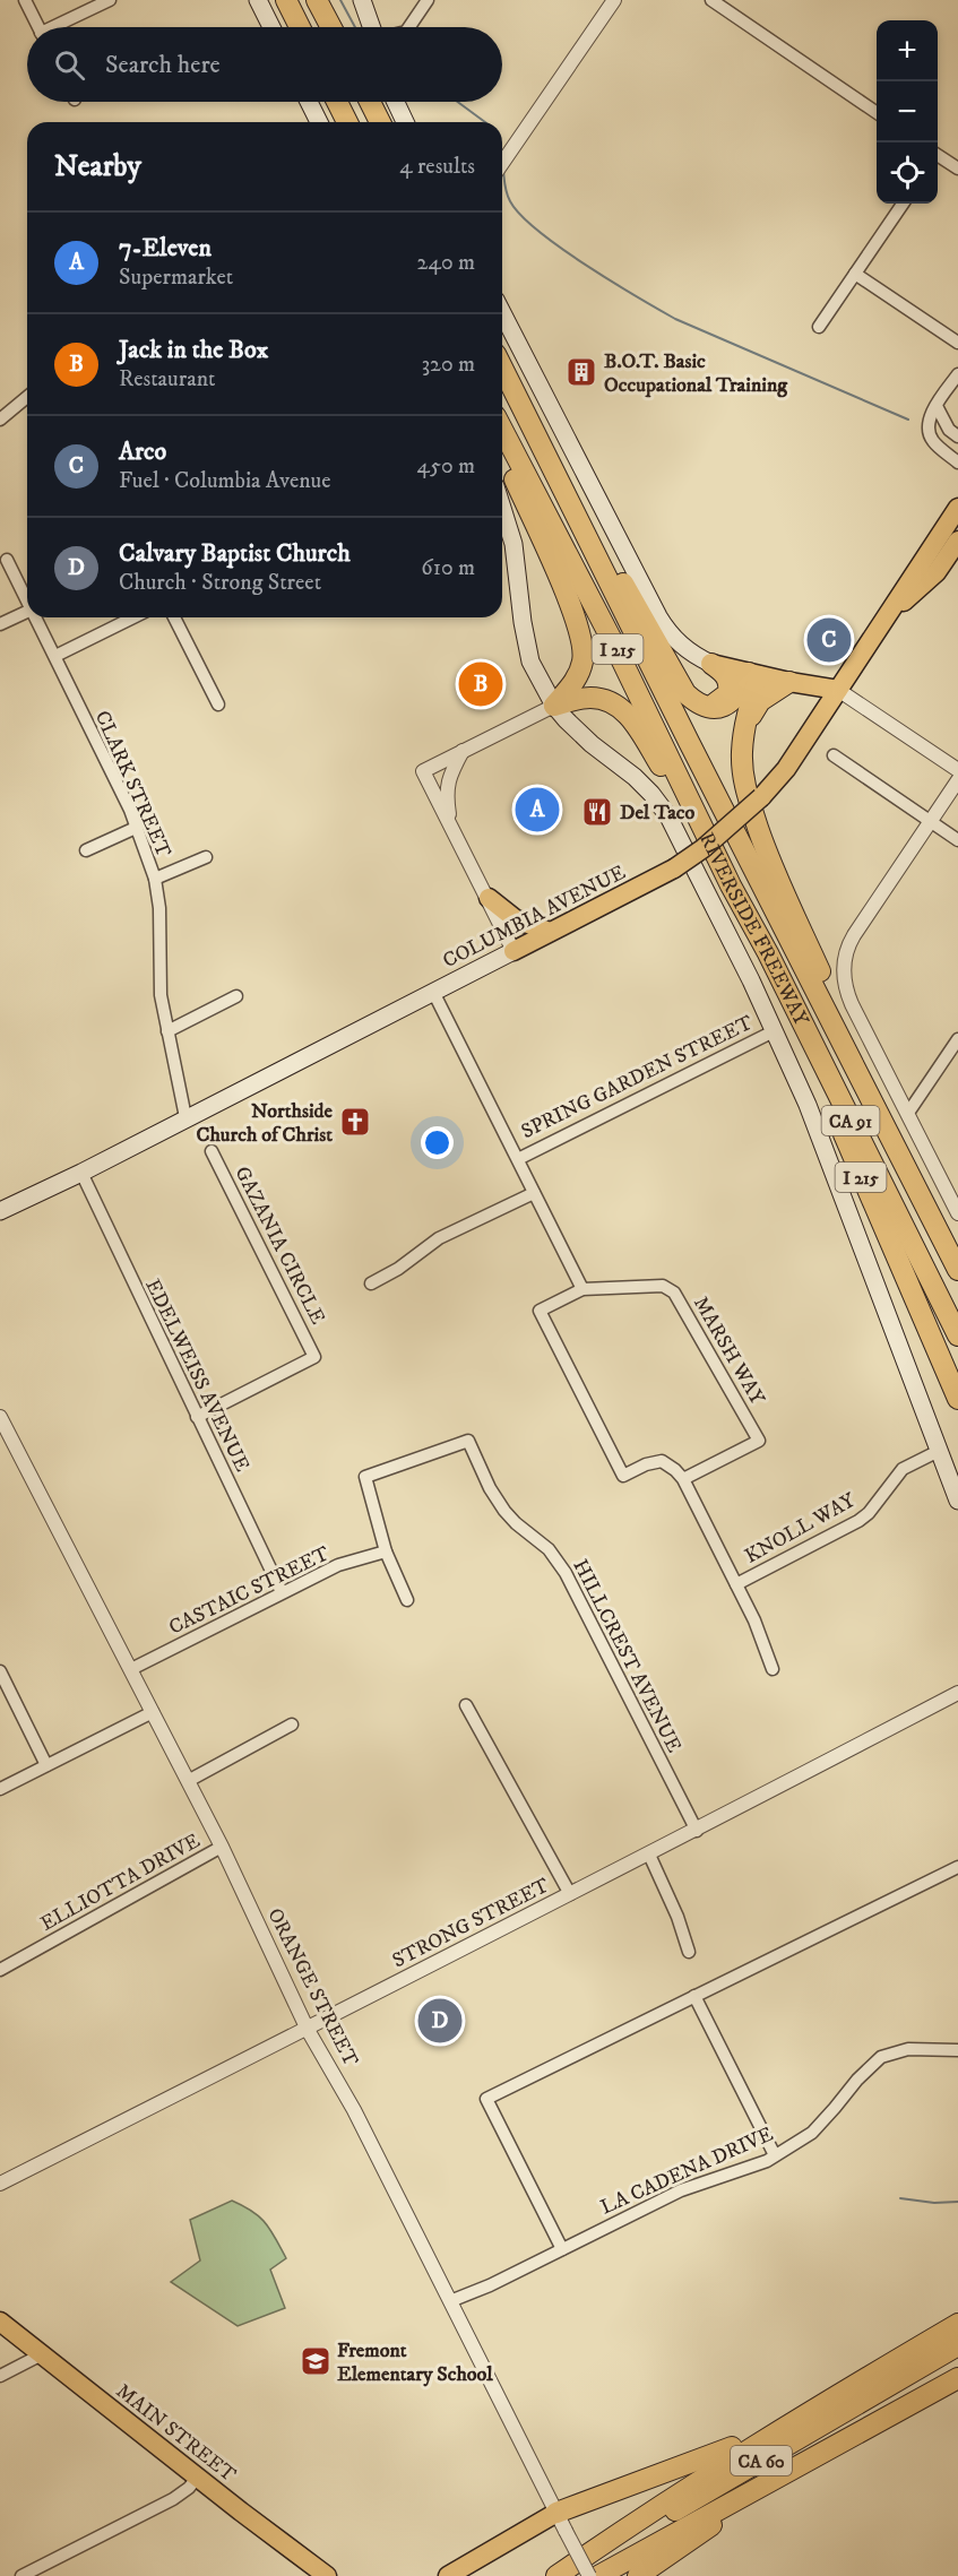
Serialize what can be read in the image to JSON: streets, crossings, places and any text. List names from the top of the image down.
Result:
{
  "streets": {
    "highway": [
      "I 215",
      "RIVERSIDE FREEWAY",
      "CA 91",
      "CA 60"
    ],
    "main road": ["COLUMBIA AVENUE", "MAIN STREET"],
    "street": [
      "CLARK STREET",
      "SPRING GARDEN STREET",
      "GAZANIA CIRCLE",
      "MARSH WAY",
      "EDELWEISS AVENUE",
      "KNOLL WAY",
      "CASTAIC STREET",
      "HILLCREST AVENUE",
      "ELLIOTTA DRIVE",
      "STRONG STREET",
      "ORANGE STREET",
      "LA CADENA DRIVE"
    ]
  },
  "crossings": [
    ["I 215", "RIVERSIDE FREEWAY"],
    ["CLARK STREET", "COLUMBIA AVENUE"],
    ["COLUMBIA AVENUE", "EDELWEISS AVENUE"],
    ["GAZANIA CIRCLE", "EDELWEISS AVENUE"],
    ["EDELWEISS AVENUE", "CASTAIC STREET"],
    ["CASTAIC STREET", "HILLCREST AVENUE"],
    ["CASTAIC STREET", "ORANGE STREET"],
    ["HILLCREST AVENUE", "STRONG STREET"],
    ["ELLIOTTA DRIVE", "ORANGE STREET"],
    ["STRONG STREET", "ORANGE STREET"],
    ["ORANGE STREET", "LA CADENA DRIVE"]
  ],
  "places": {
    "building": ["B.O.T. Basic Occupational Training"],
    "restaurant": ["Del Taco"],
    "church": ["Northside Church of Christ"],
    "school or university": ["Fremont Elementary School"]
  },
  "page": {
    "map_buttons": ["+", "−"],
    "search": "Search here",
    "heading": ["Nearby", "4 results"],
    "list": [
      {
        "mark": "A",
        "name": "7-Eleven",
        "note": "Supermarket",
        "value": "240 m"
      },
      {
        "mark": "B",
        "name": "Jack in the Box",
        "note": "Restaurant",
        "value": "320 m"
      },
      {
        "mark": "C",
        "name": "Arco",
        "note": "Fuel · Columbia Avenue",
        "value": "450 m"
      },
      {
        "mark": "D",
        "name": "Calvary Baptist Church",
        "note": "Church · Strong Street",
        "value": "610 m"
      }
    ],
    "pins": [
      "C",
      "B",
      "A",
      "D"
    ]
  }
}
